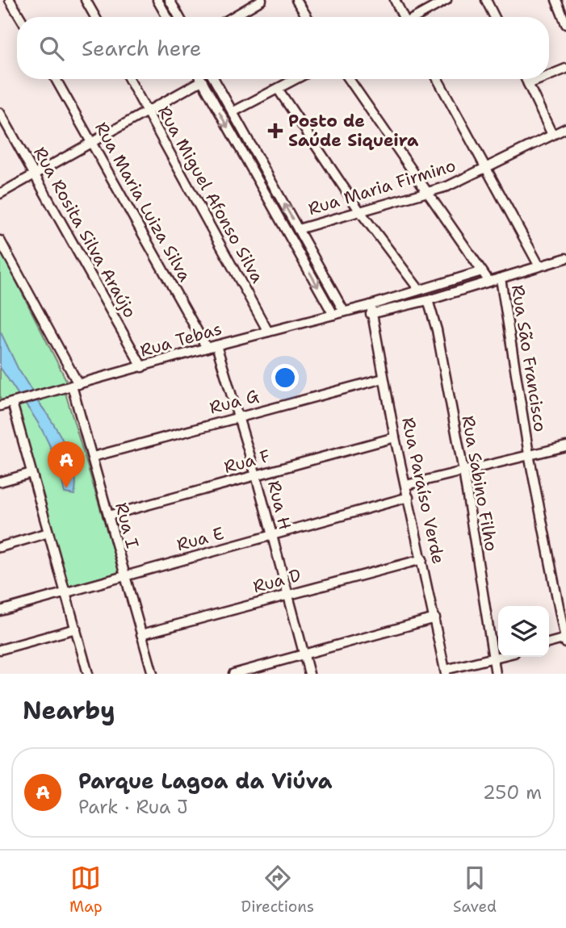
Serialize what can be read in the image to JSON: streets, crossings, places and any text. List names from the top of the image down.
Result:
{
  "streets": {
    "street": [
      "Rua Maria Firmino",
      "Rua Miguel Afonso Silva",
      "Rua Maria Luiza Silva",
      "Rua Rosita Silva Araújo",
      "Rua Tebas",
      "Rua São Francisco",
      "Rua G",
      "Rua F",
      "Rua Sabino Filho",
      "Rua Paraíso Verde",
      "Rua H",
      "Rua I",
      "Rua E",
      "Rua D"
    ]
  },
  "crossings": [
    ["Rua Miguel Afonso Silva", "Rua Tebas"],
    ["Rua Maria Luiza Silva", "Rua Tebas"],
    ["Rua Rosita Silva Araújo", "Rua Tebas"],
    ["Rua Tebas", "Rua São Francisco"],
    ["Rua Tebas", "Rua Sabino Filho"],
    ["Rua Tebas", "Rua Paraíso Verde"],
    ["Rua Tebas", "Rua H"],
    ["Rua Tebas", "Rua I"],
    ["Rua G", "Rua Paraíso Verde"],
    ["Rua G", "Rua H"],
    ["Rua G", "Rua I"],
    ["Rua F", "Rua Paraíso Verde"],
    ["Rua F", "Rua H"],
    ["Rua F", "Rua I"],
    ["Rua Paraíso Verde", "Rua E"],
    ["Rua Paraíso Verde", "Rua D"],
    ["Rua H", "Rua E"],
    ["Rua H", "Rua D"],
    ["Rua I", "Rua E"],
    ["Rua I", "Rua D"]
  ],
  "places": {
    "health": ["Posto de Saúde Siqueira"]
  },
  "page": {
    "search": "Search here",
    "pins": "A",
    "heading": "Nearby",
    "list": [
      {
        "mark": "A",
        "name": "Parque Lagoa da Viúva",
        "note": "Park · Rua J",
        "value": "250 m"
      }
    ],
    "nav": ["Map", "Directions", "Saved"]
  }
}
